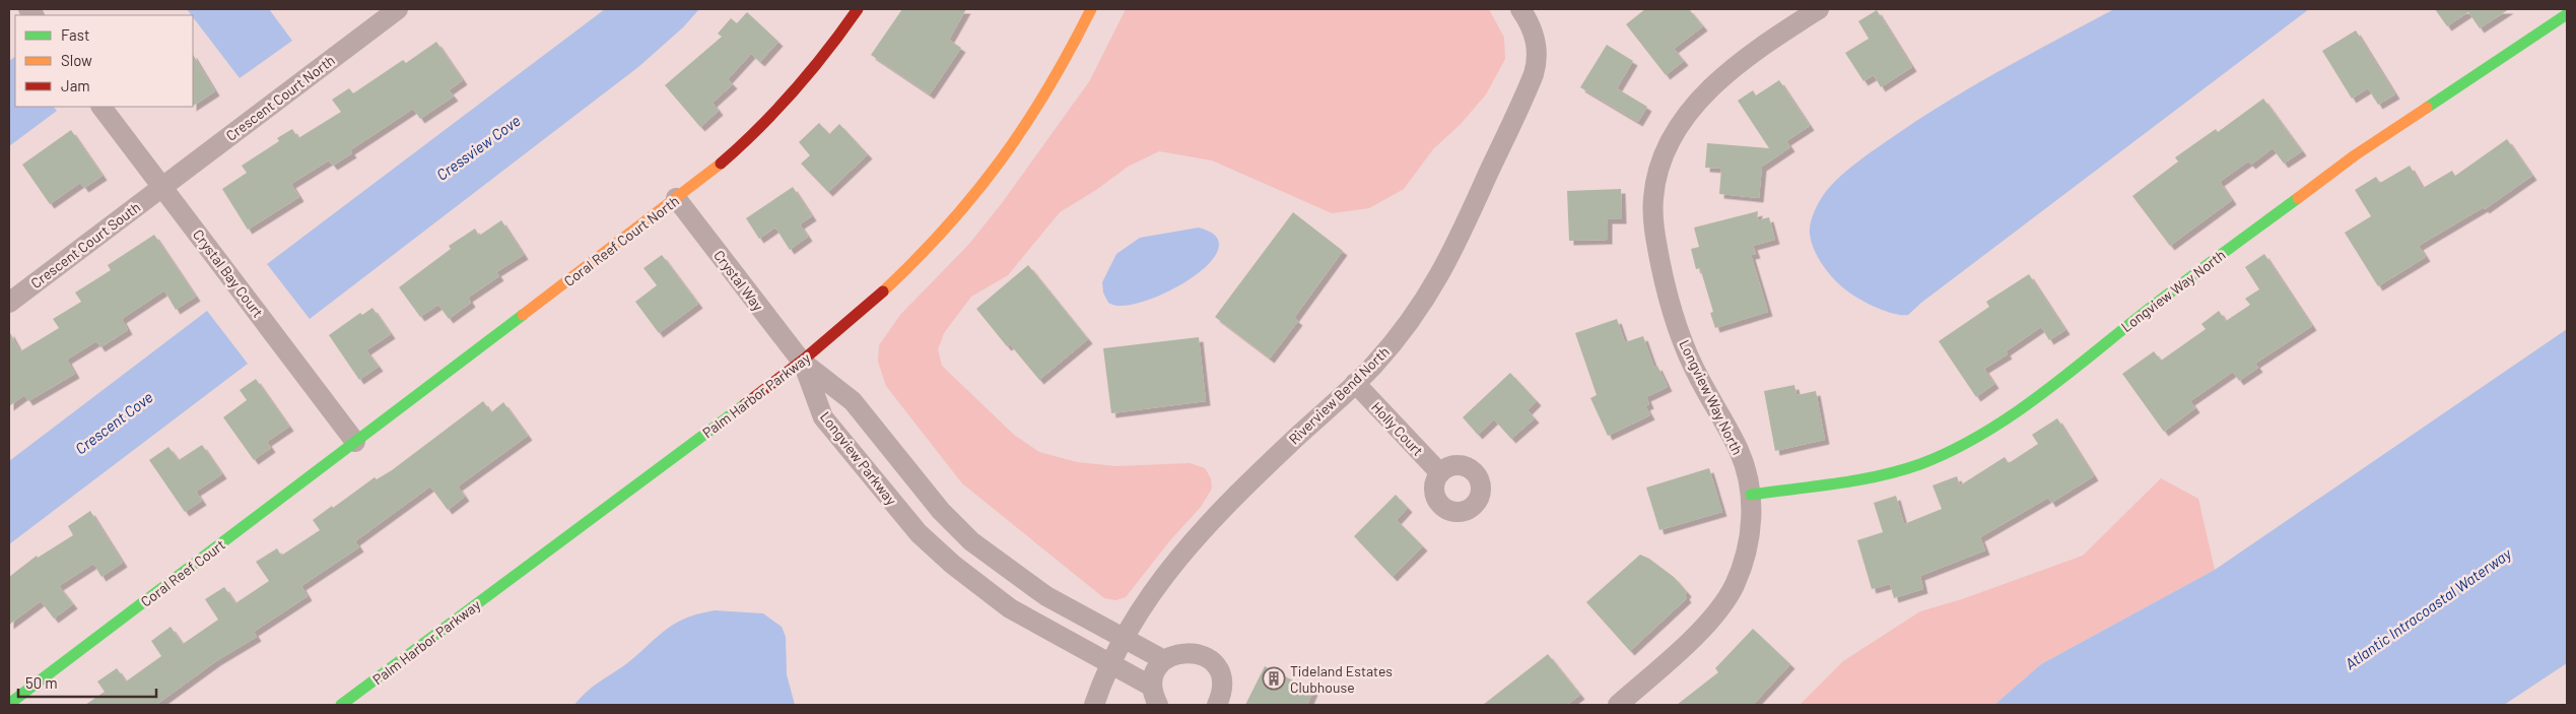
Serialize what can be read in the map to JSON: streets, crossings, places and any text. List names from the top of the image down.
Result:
{
  "streets": {
    "street": [
      "Crescent Court North",
      "Coral Reef Court North",
      "Crescent Court South",
      "Crystal Bay Court",
      "Crystal Way",
      "Longview Way North",
      "Palm Harbor Parkway",
      "Riverview Bend North",
      "Holly Court",
      "Longview Parkway",
      "Coral Reef Court"
    ]
  },
  "crossings": [
    ["Crescent Court North", "Crescent Court South"],
    ["Crescent Court North", "Crystal Bay Court"],
    ["Coral Reef Court North", "Crystal Bay Court"],
    ["Coral Reef Court North", "Crystal Way"],
    ["Coral Reef Court North", "Coral Reef Court"],
    ["Crescent Court South", "Crystal Bay Court"],
    ["Crystal Bay Court", "Coral Reef Court"],
    ["Crystal Way", "Palm Harbor Parkway"],
    ["Crystal Way", "Longview Parkway"],
    ["Palm Harbor Parkway", "Longview Parkway"],
    ["Riverview Bend North", "Holly Court"],
    ["Riverview Bend North", "Longview Parkway"]
  ],
  "water": ["Cressview Cove", "Crescent Cove", "Atlantic Intracoastal Waterway"],
  "places": {
    "building": ["Tideland Estates Clubhouse"]
  },
  "legend": ["Fast", "Slow", "Jam"],
  "scale_bar": "50 m"
}
